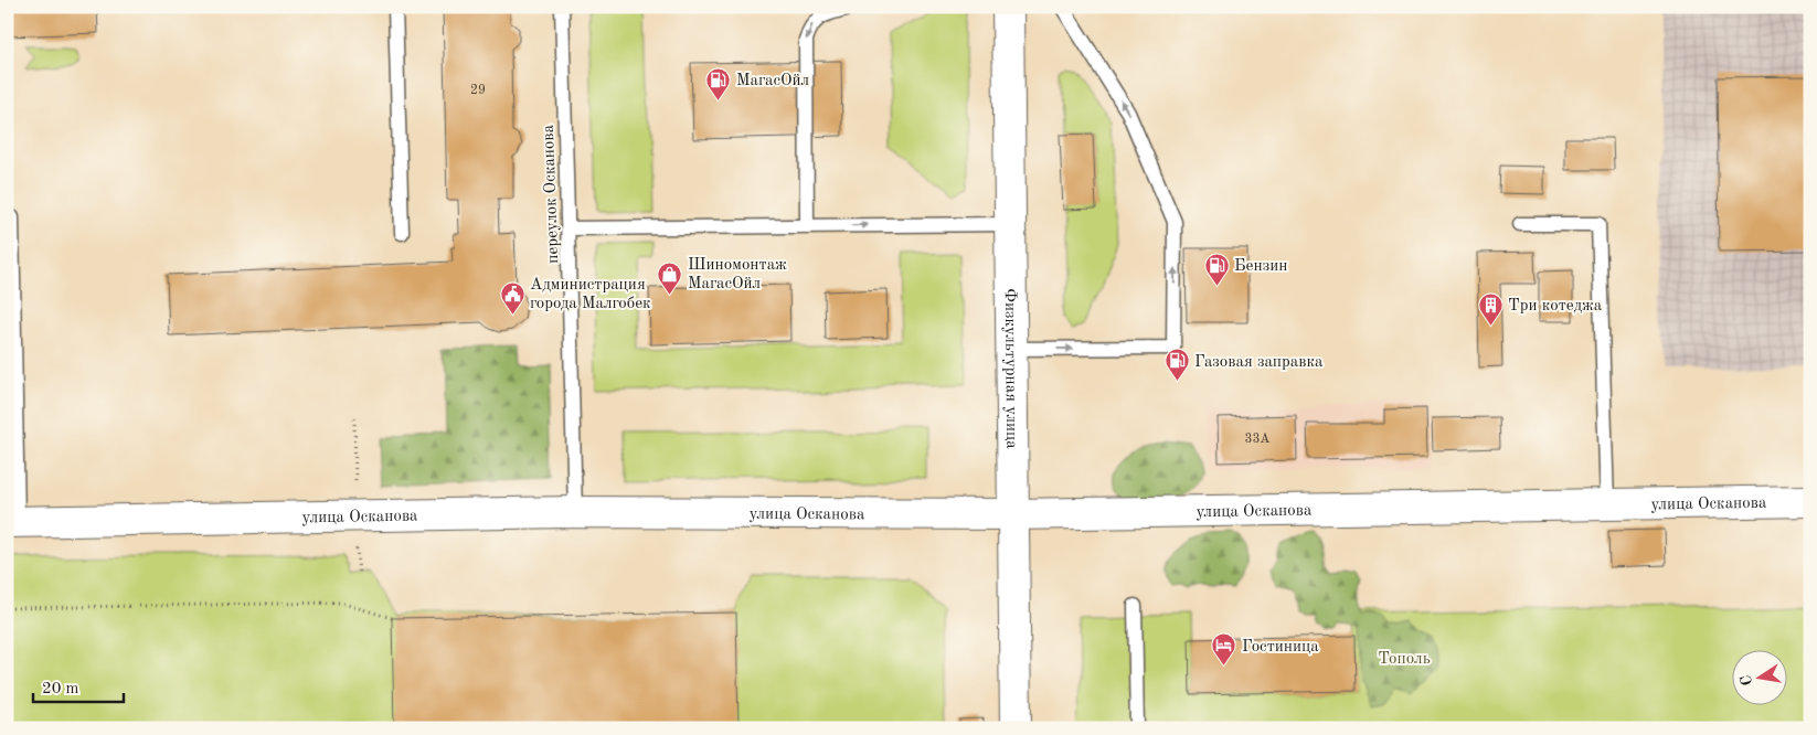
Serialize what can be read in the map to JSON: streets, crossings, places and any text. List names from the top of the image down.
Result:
{
  "streets": {
    "street": ["Физкультурная улица", "улица Осканова"],
    "lane": ["переулок Осканова"]
  },
  "crossings": [
    ["переулок Осканова", "улица Осканова"],
    ["Физкультурная улица", "улица Осканова"]
  ],
  "parks": ["Тополь"],
  "places": {
    "fuel station": ["МагасОйл", "Бензин", "Газовая заправка"],
    "shop": ["Шиномонтаж МагасОйл"],
    "public building": ["Администрация города Малгобек"],
    "building": ["Три котеджа"],
    "hotel": ["Гостиница"]
  },
  "house_numbers": ["29", "33А"],
  "scale_bar": "20 m",
  "north": "left"
}
